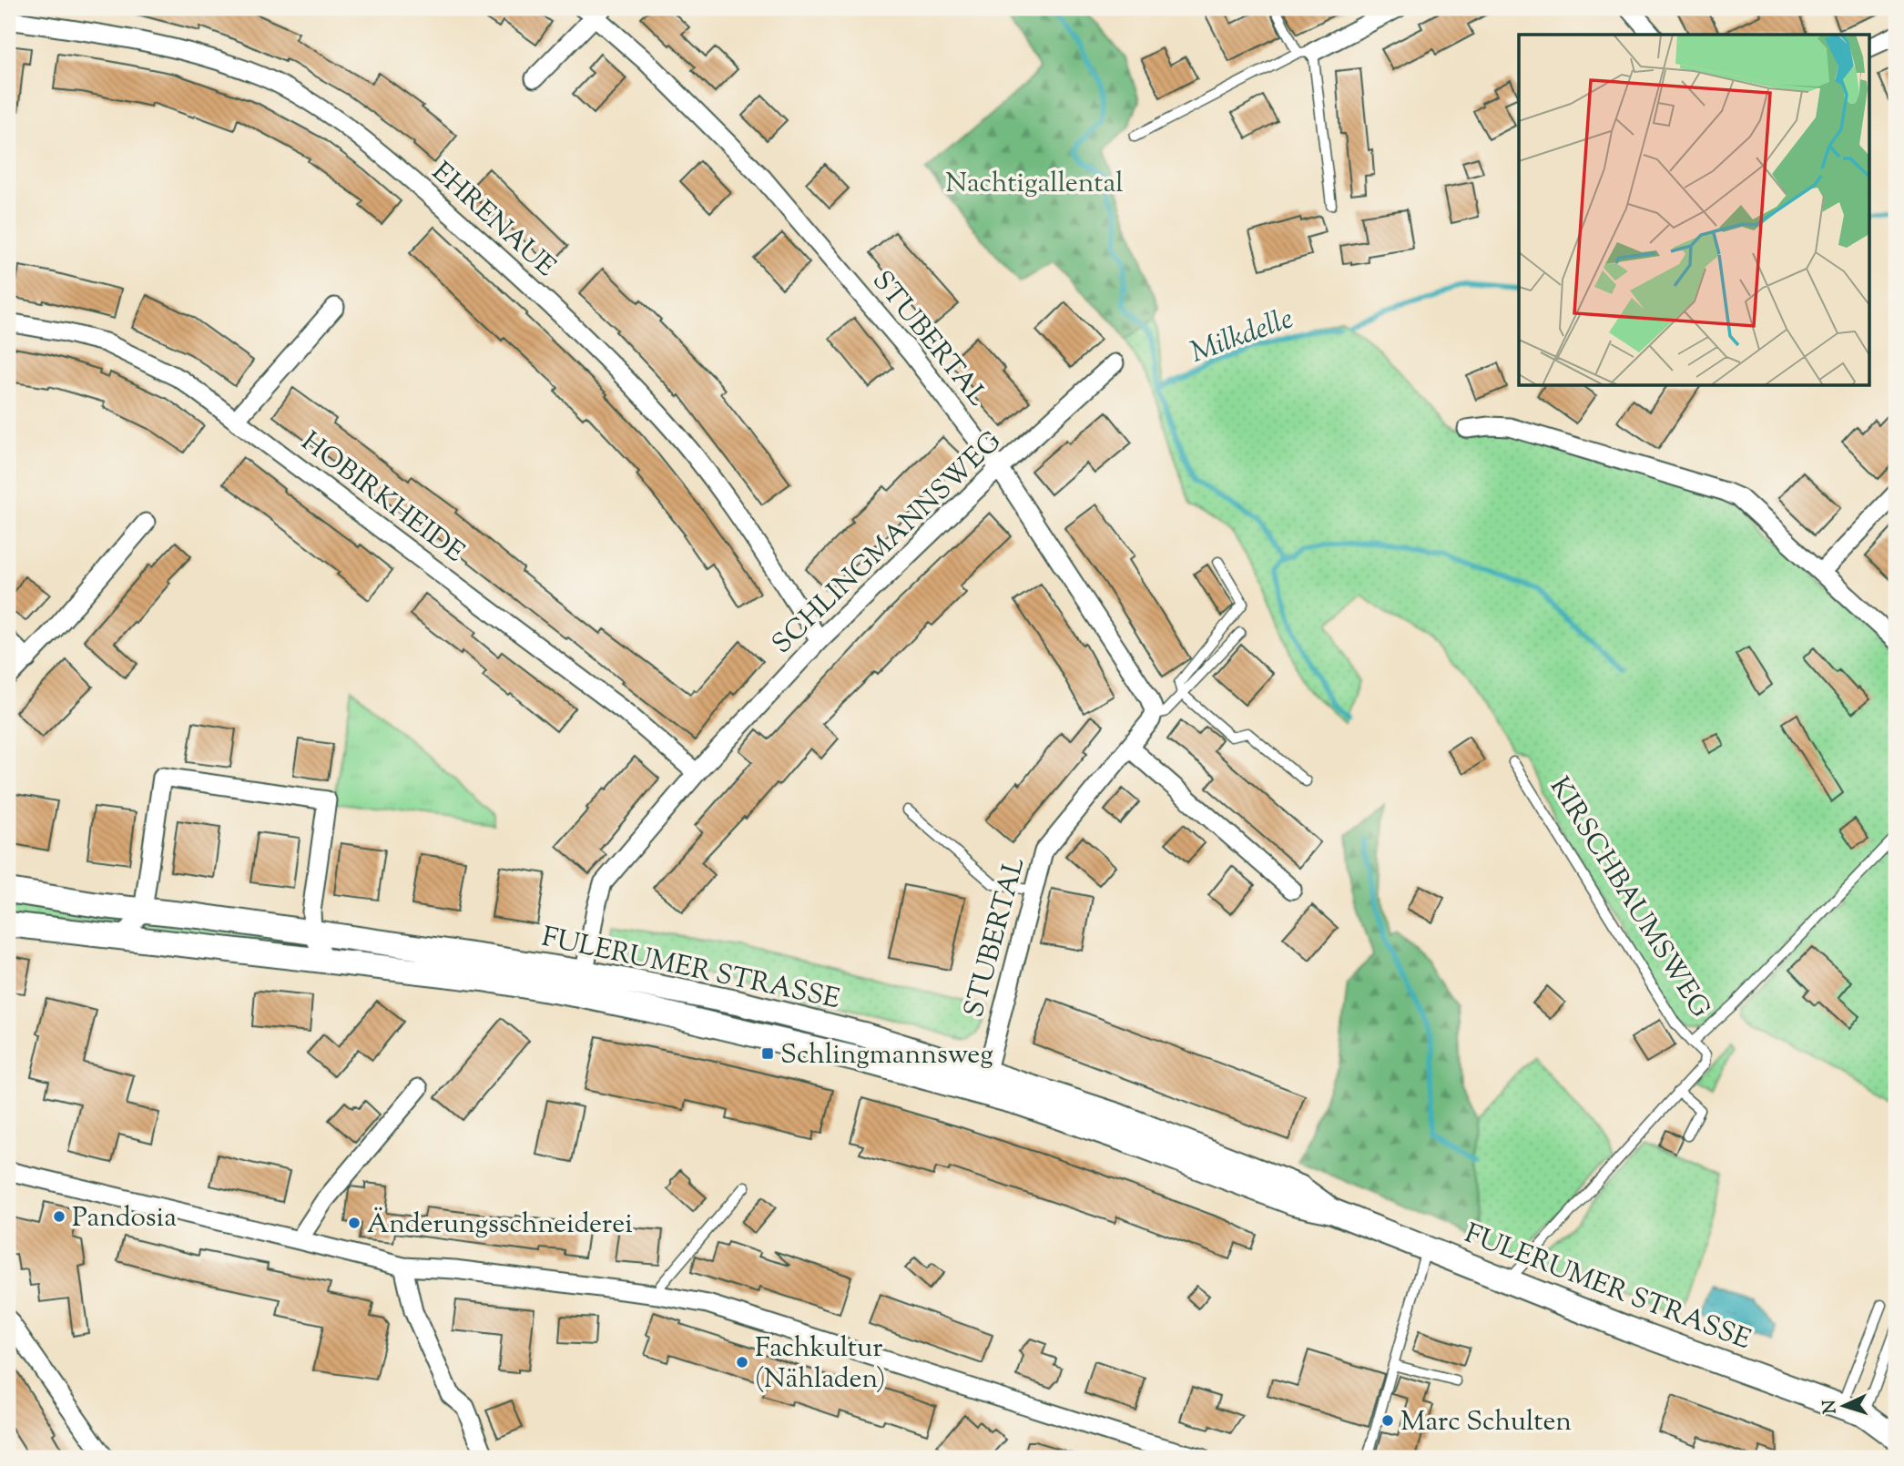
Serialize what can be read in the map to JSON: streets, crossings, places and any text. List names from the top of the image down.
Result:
{
  "streets": {
    "main road": ["FULERUMER STRASSE"],
    "street": [
      "EHRENAUE",
      "STUBERTAL",
      "HOBIRKHEIDE",
      "SCHLINGMANNSWEG"
    ],
    "lane": ["KIRSCHBAUMSWEG"]
  },
  "crossings": [
    ["EHRENAUE", "SCHLINGMANNSWEG"],
    ["STUBERTAL", "SCHLINGMANNSWEG"],
    ["STUBERTAL", "FULERUMER STRASSE"],
    ["HOBIRKHEIDE", "SCHLINGMANNSWEG"],
    ["SCHLINGMANNSWEG", "FULERUMER STRASSE"]
  ],
  "water": ["Milkdelle"],
  "parks": ["Nachtigallental"],
  "places": {
    "transit": ["Schlingmannsweg"],
    "other": [
      "Pandosia",
      "Änderungsschneiderei",
      "Fachkultur (Nähladen)",
      "Marc Schulten"
    ]
  },
  "north": "left"
}
